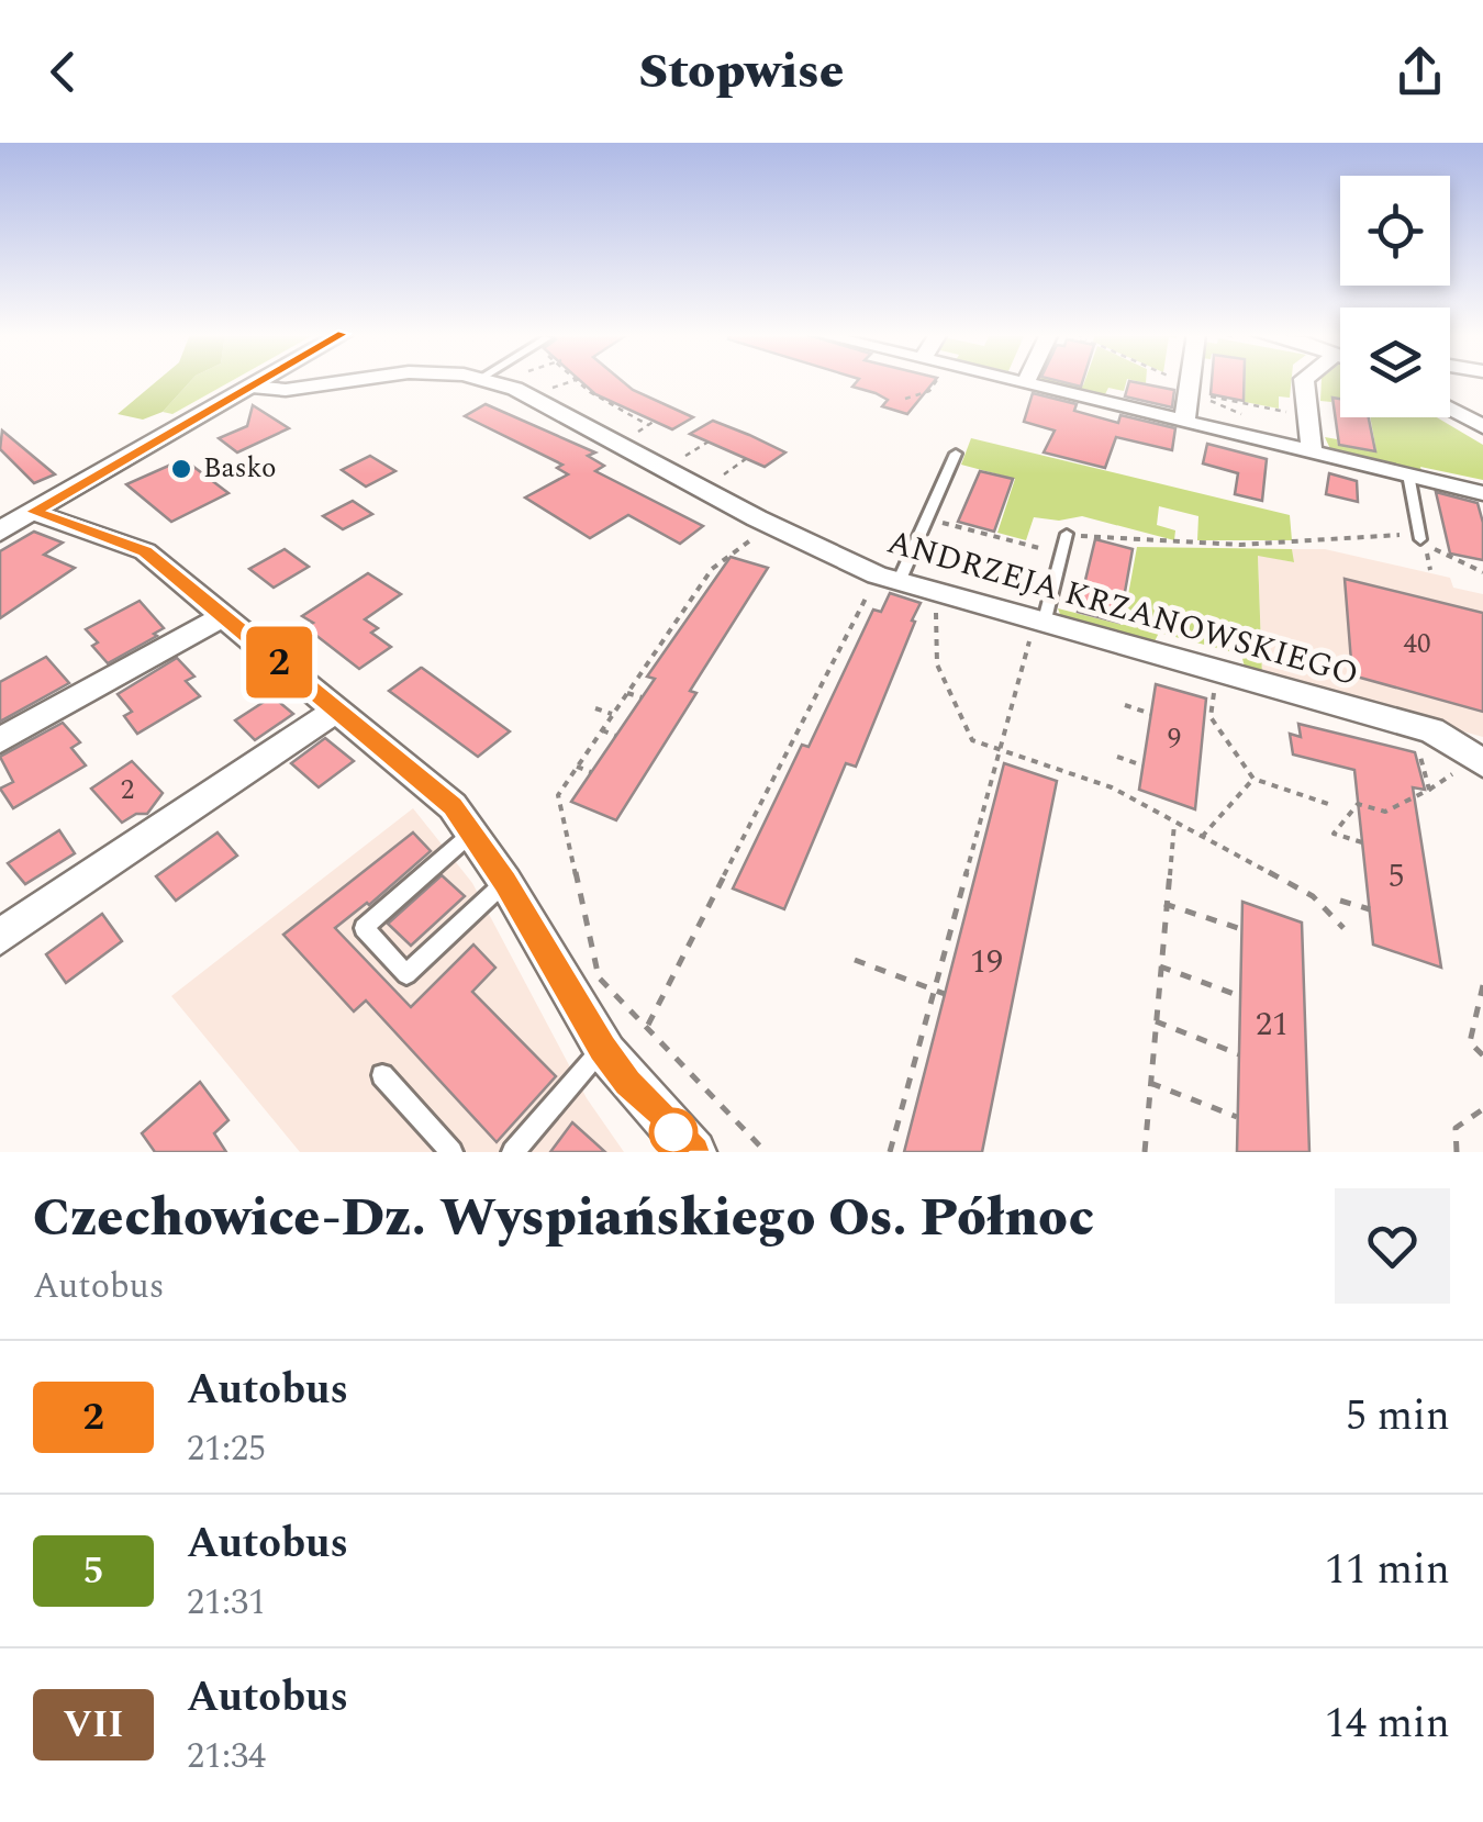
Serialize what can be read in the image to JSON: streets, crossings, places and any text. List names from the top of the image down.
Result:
{
  "streets": {
    "street": ["ANDRZEJA KRZANOWSKIEGO"]
  },
  "places": ["Basko"],
  "lines": ["bus line 2"],
  "house_numbers": [
    "40",
    "9",
    "2",
    "5",
    "19",
    "21"
  ],
  "page": {
    "header": "Stopwise",
    "on_map": "2",
    "heading": ["Czechowice-Dz. Wyspiańskiego Os. Północ", "Autobus"],
    "list": [
      {
        "mark": "2",
        "name": "Autobus",
        "note": "21:25",
        "value": "5 min"
      },
      {
        "mark": "5",
        "name": "Autobus",
        "note": "21:31",
        "value": "11 min"
      },
      {
        "mark": "VII",
        "name": "Autobus",
        "note": "21:34",
        "value": "14 min"
      }
    ]
  }
}
